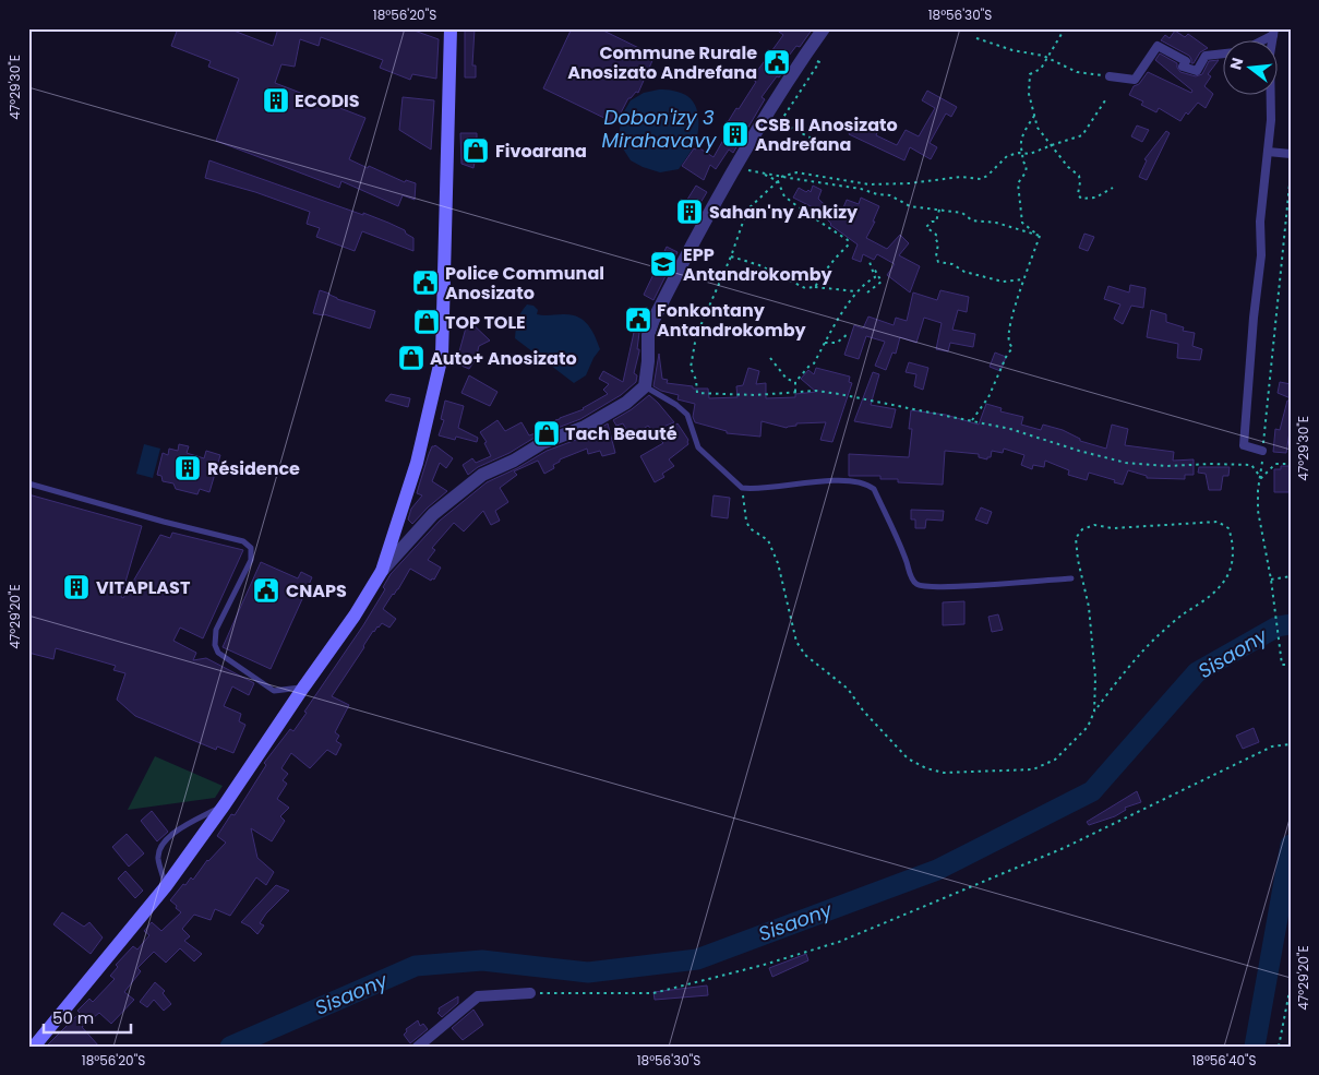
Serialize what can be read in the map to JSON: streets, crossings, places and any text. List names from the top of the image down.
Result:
{
  "water": ["Dobon'izy 3 Mirahavavy", "Sisaony"],
  "places": {
    "public building": [
      "Commune Rurale Anosizato Andrefana",
      "Police Communal Anosizato",
      "Fonkontany Antandrokomby",
      "CNAPS"
    ],
    "building": [
      "ECODIS",
      "CSB II Anosizato Andrefana",
      "Sahan'ny Ankizy",
      "Résidence",
      "VITAPLAST"
    ],
    "shop": [
      "Fivoarana",
      "TOP TOLE",
      "Auto+ Anosizato",
      "Tach Beauté"
    ],
    "school or university": ["EPP Antandrokomby"]
  },
  "scale_bar": "50 m",
  "north": "left",
  "coordinates": [
    "18°56'20\"S",
    "18°56'30\"S",
    "47°29'30\"E",
    "47°29'20\"E",
    "18°56'40\"S"
  ]
}
